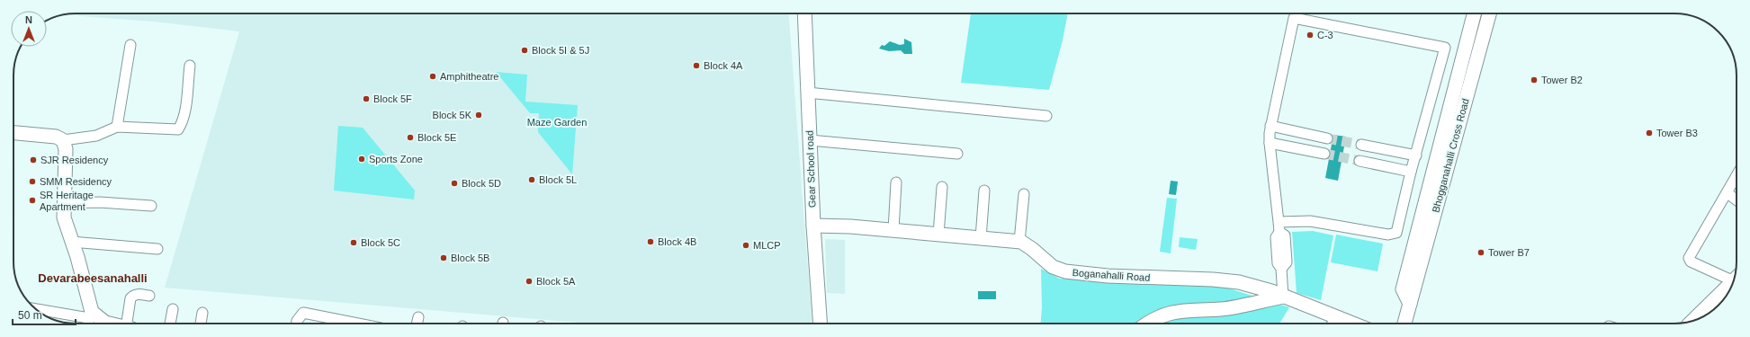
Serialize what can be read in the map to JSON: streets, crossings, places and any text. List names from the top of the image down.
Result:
{
  "streets": {
    "street": ["Bhogganahalli Cross Road", "Gear School road", "Boganahalli Road"]
  },
  "districts": ["Devarabeesanahalli"],
  "parks": ["Maze Garden"],
  "places": [
    "C-3",
    "Block 5I & 5J",
    "Block 4A",
    "Amphitheatre",
    "Tower B2",
    "Block 5F",
    "Block 5K",
    "Tower B3",
    "Block 5E",
    "Sports Zone",
    "SJR Residency",
    "Block 5L",
    "SMM Residency",
    "Block 5D",
    "SR Heritage Apartment",
    "Block 4B",
    "Block 5C",
    "MLCP",
    "Tower B7",
    "Block 5B",
    "Block 5A"
  ],
  "scale_bar": "50 m",
  "north": "top"
}
